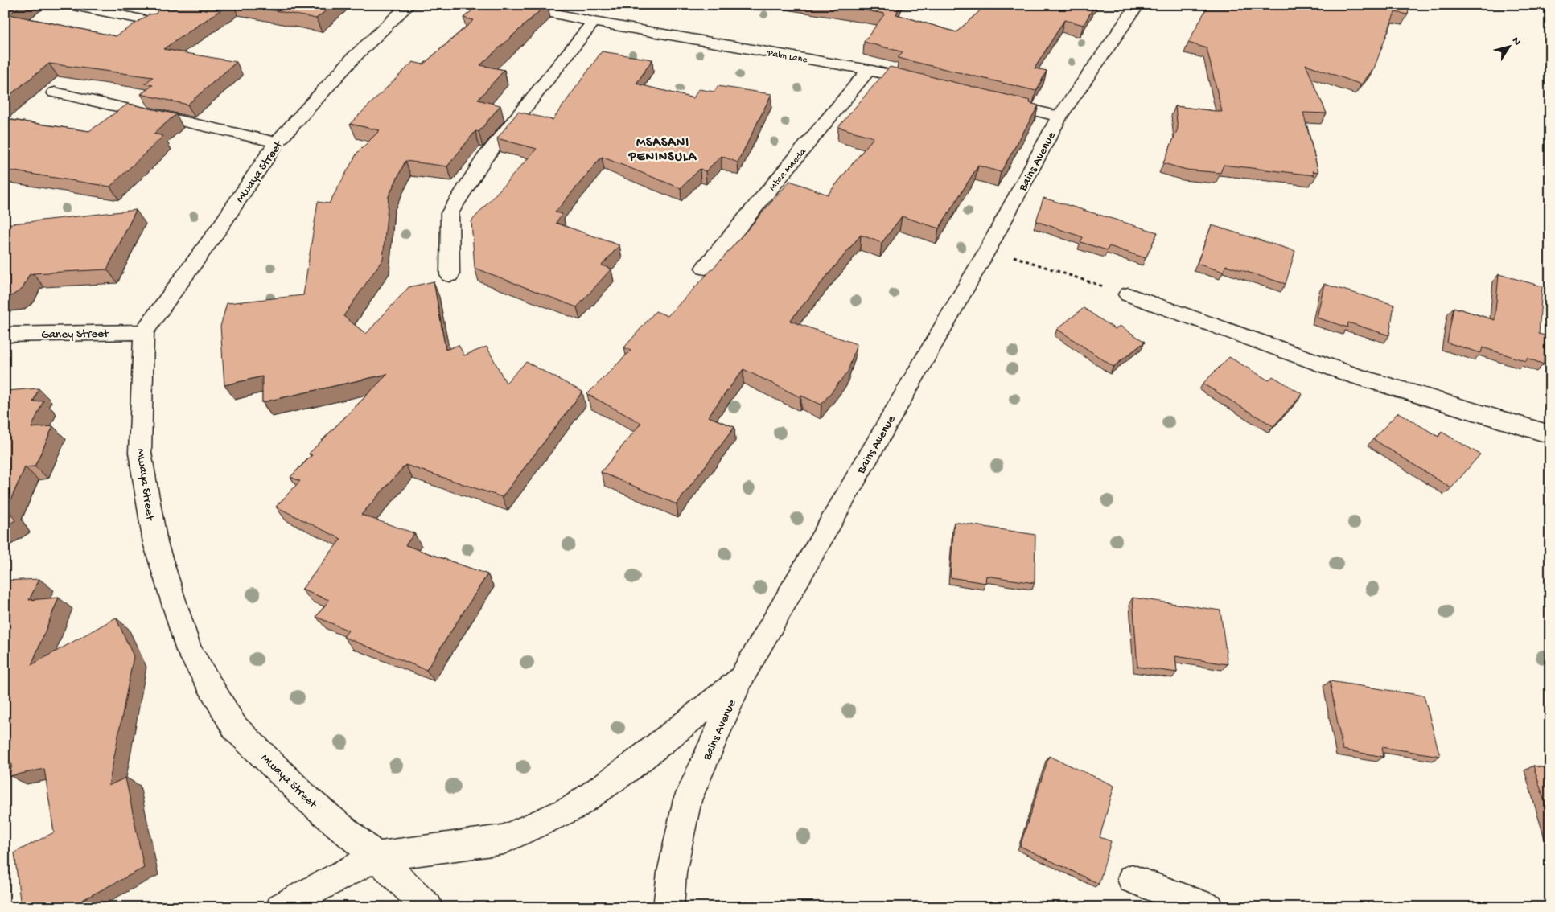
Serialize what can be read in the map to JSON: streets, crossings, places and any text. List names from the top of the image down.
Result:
{
  "streets": {
    "street": [
      "Palm Lane",
      "Bains Avenue",
      "Mtaa Maeda",
      "Mwaya Street",
      "Ganey Street"
    ]
  },
  "crossings": [
    ["Palm Lane", "Mtaa Maeda"],
    ["Mwaya Street", "Ganey Street"]
  ],
  "districts": ["MSASANI PENINSULA"],
  "north": "top right"
}
